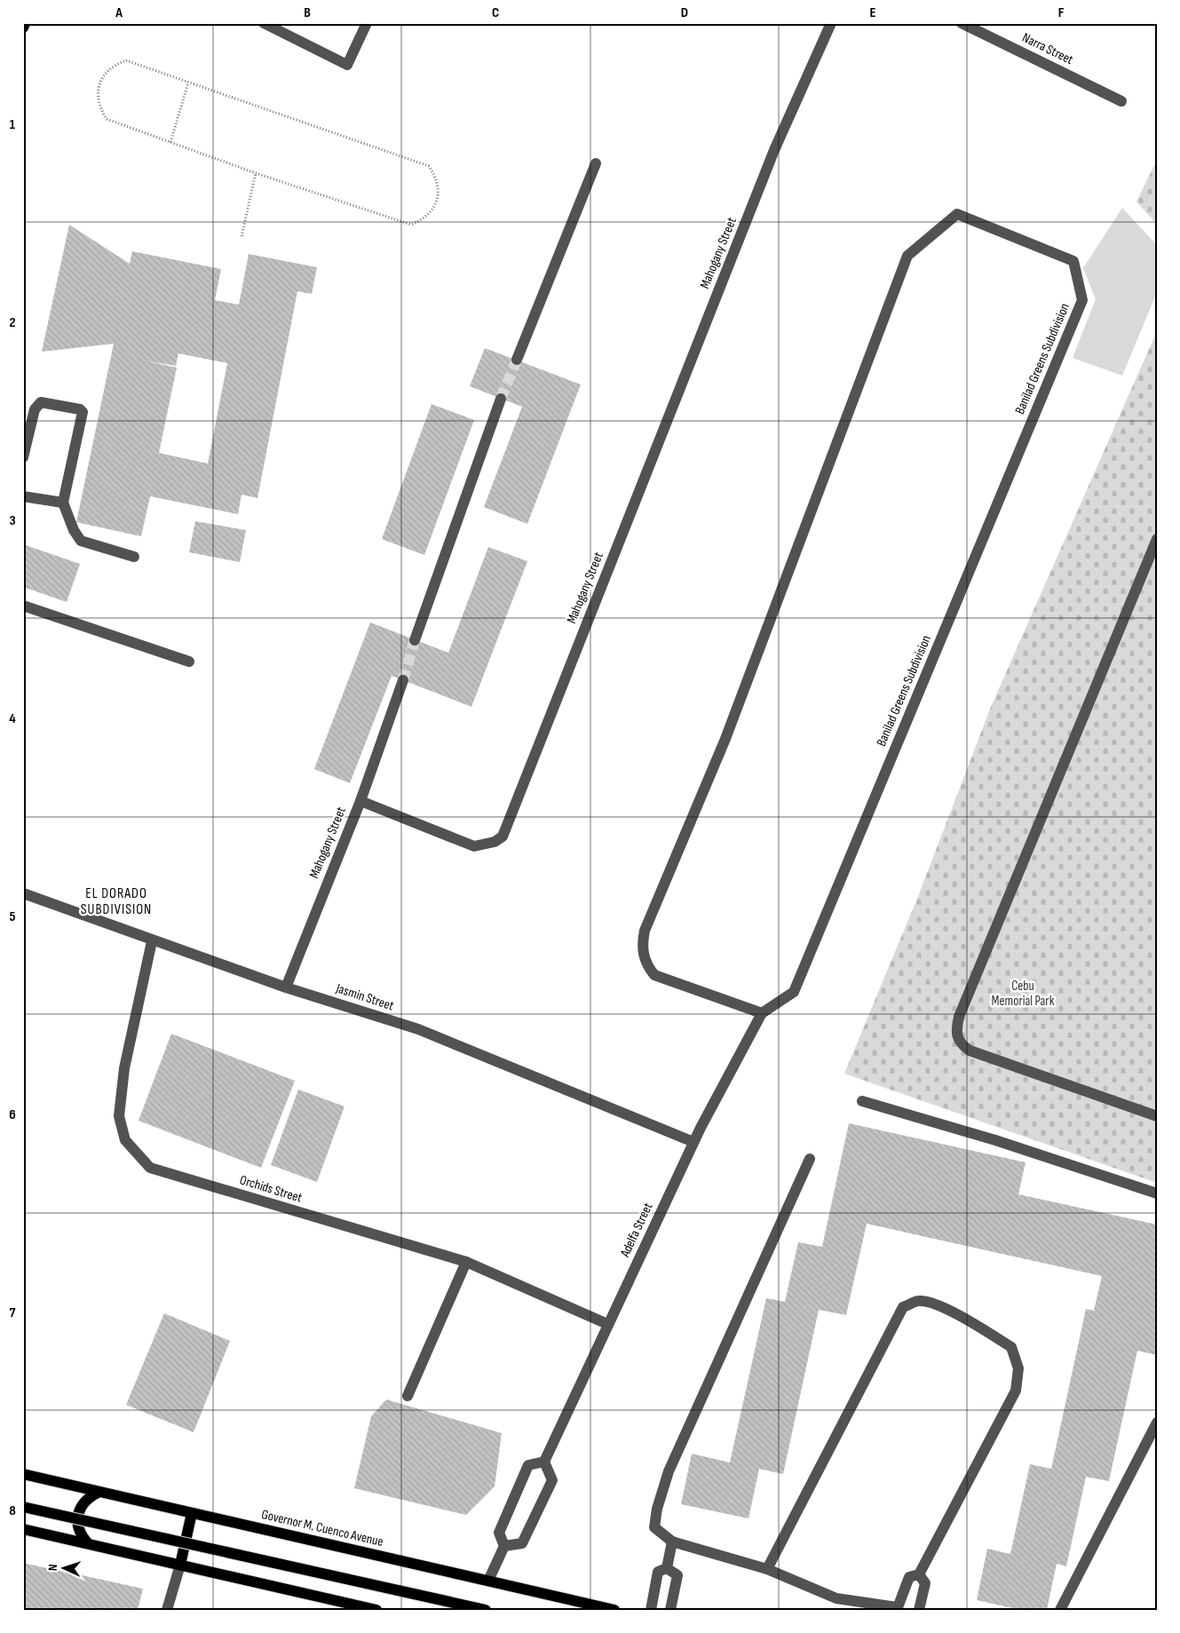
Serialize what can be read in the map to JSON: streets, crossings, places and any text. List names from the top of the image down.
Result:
{
  "streets": {
    "main road": ["Governor M. Cuenco Avenue"],
    "street": [
      "Narra Street",
      "Mahogany Street",
      "Banilad Greens Subdivision",
      "Jasmin Street",
      "Orchids Street",
      "Adelfa Street"
    ]
  },
  "crossings": [
    ["Mahogany Street", "Jasmin Street"],
    ["Banilad Greens Subdivision", "Adelfa Street"],
    ["Jasmin Street", "Orchids Street"],
    ["Jasmin Street", "Adelfa Street"],
    ["Orchids Street", "Adelfa Street"]
  ],
  "districts": ["EL DORADO SUBDIVISION"],
  "parks": ["Cebu Memorial Park"],
  "north": "left",
  "grid": {
    "columns": [
      "A",
      "B",
      "C",
      "D",
      "E",
      "F"
    ],
    "rows": [
      "1",
      "2",
      "3",
      "4",
      "5",
      "6",
      "7",
      "8"
    ]
  }
}
